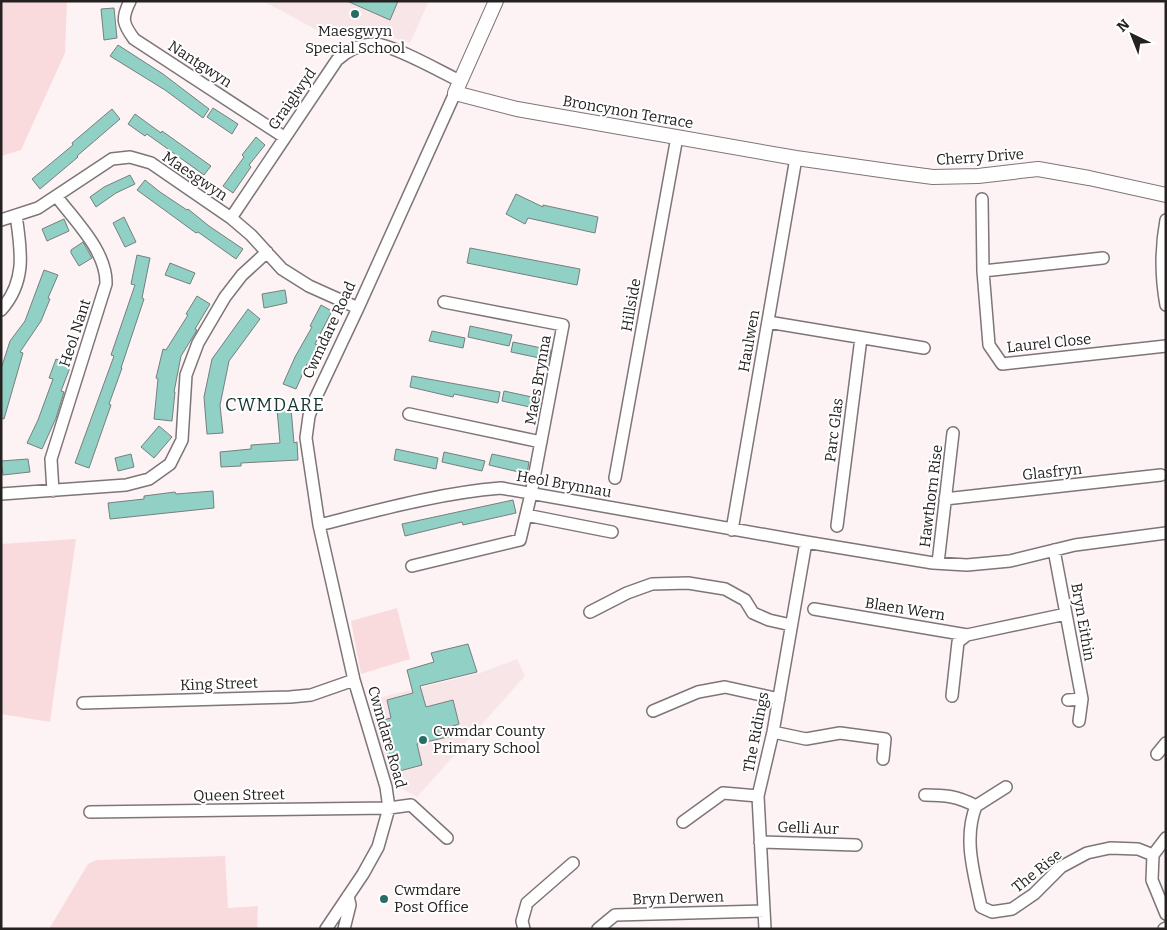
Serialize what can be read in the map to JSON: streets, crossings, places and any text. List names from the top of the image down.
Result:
{
  "streets": {
    "street": [
      "Nantgwyn",
      "Graiglwyd",
      "Broncynon Terrace",
      "Cherry Drive",
      "Maesgwyn",
      "Hillside",
      "Cwmdare Road",
      "Heol Nant",
      "Haulwen",
      "Laurel Close",
      "Maes Brynna",
      "Parc Glas",
      "Glasfryn",
      "Heol Brynnau",
      "Hawthorn Rise",
      "Blaen Wern",
      "Bryn Eithin",
      "King Street",
      "The Ridings",
      "Queen Street",
      "Gelli Aur",
      "The Rise",
      "Bryn Derwen"
    ]
  },
  "crossings": [
    ["Nantgwyn", "Graiglwyd"],
    ["Graiglwyd", "Broncynon Terrace"],
    ["Graiglwyd", "Maesgwyn"],
    ["Graiglwyd", "Cwmdare Road"],
    ["Broncynon Terrace", "Cherry Drive"],
    ["Broncynon Terrace", "Hillside"],
    ["Broncynon Terrace", "Cwmdare Road"],
    ["Broncynon Terrace", "Haulwen"],
    ["Cherry Drive", "Haulwen"],
    ["Maesgwyn", "Cwmdare Road"],
    ["Maesgwyn", "Heol Nant"],
    ["Cwmdare Road", "Heol Brynnau"],
    ["Cwmdare Road", "King Street"],
    ["Cwmdare Road", "Queen Street"],
    ["Haulwen", "Heol Brynnau"],
    ["Glasfryn", "Hawthorn Rise"],
    ["Heol Brynnau", "Hawthorn Rise"],
    ["Heol Brynnau", "Bryn Eithin"],
    ["Heol Brynnau", "The Ridings"],
    ["Blaen Wern", "Bryn Eithin"],
    ["The Ridings", "Gelli Aur"],
    ["The Ridings", "Bryn Derwen"]
  ],
  "districts": ["CWMDARE"],
  "places": ["Maesgwyn Special School", "Cwmdar County Primary School", "Cwmdare Post Office"],
  "north": "top left"
}
